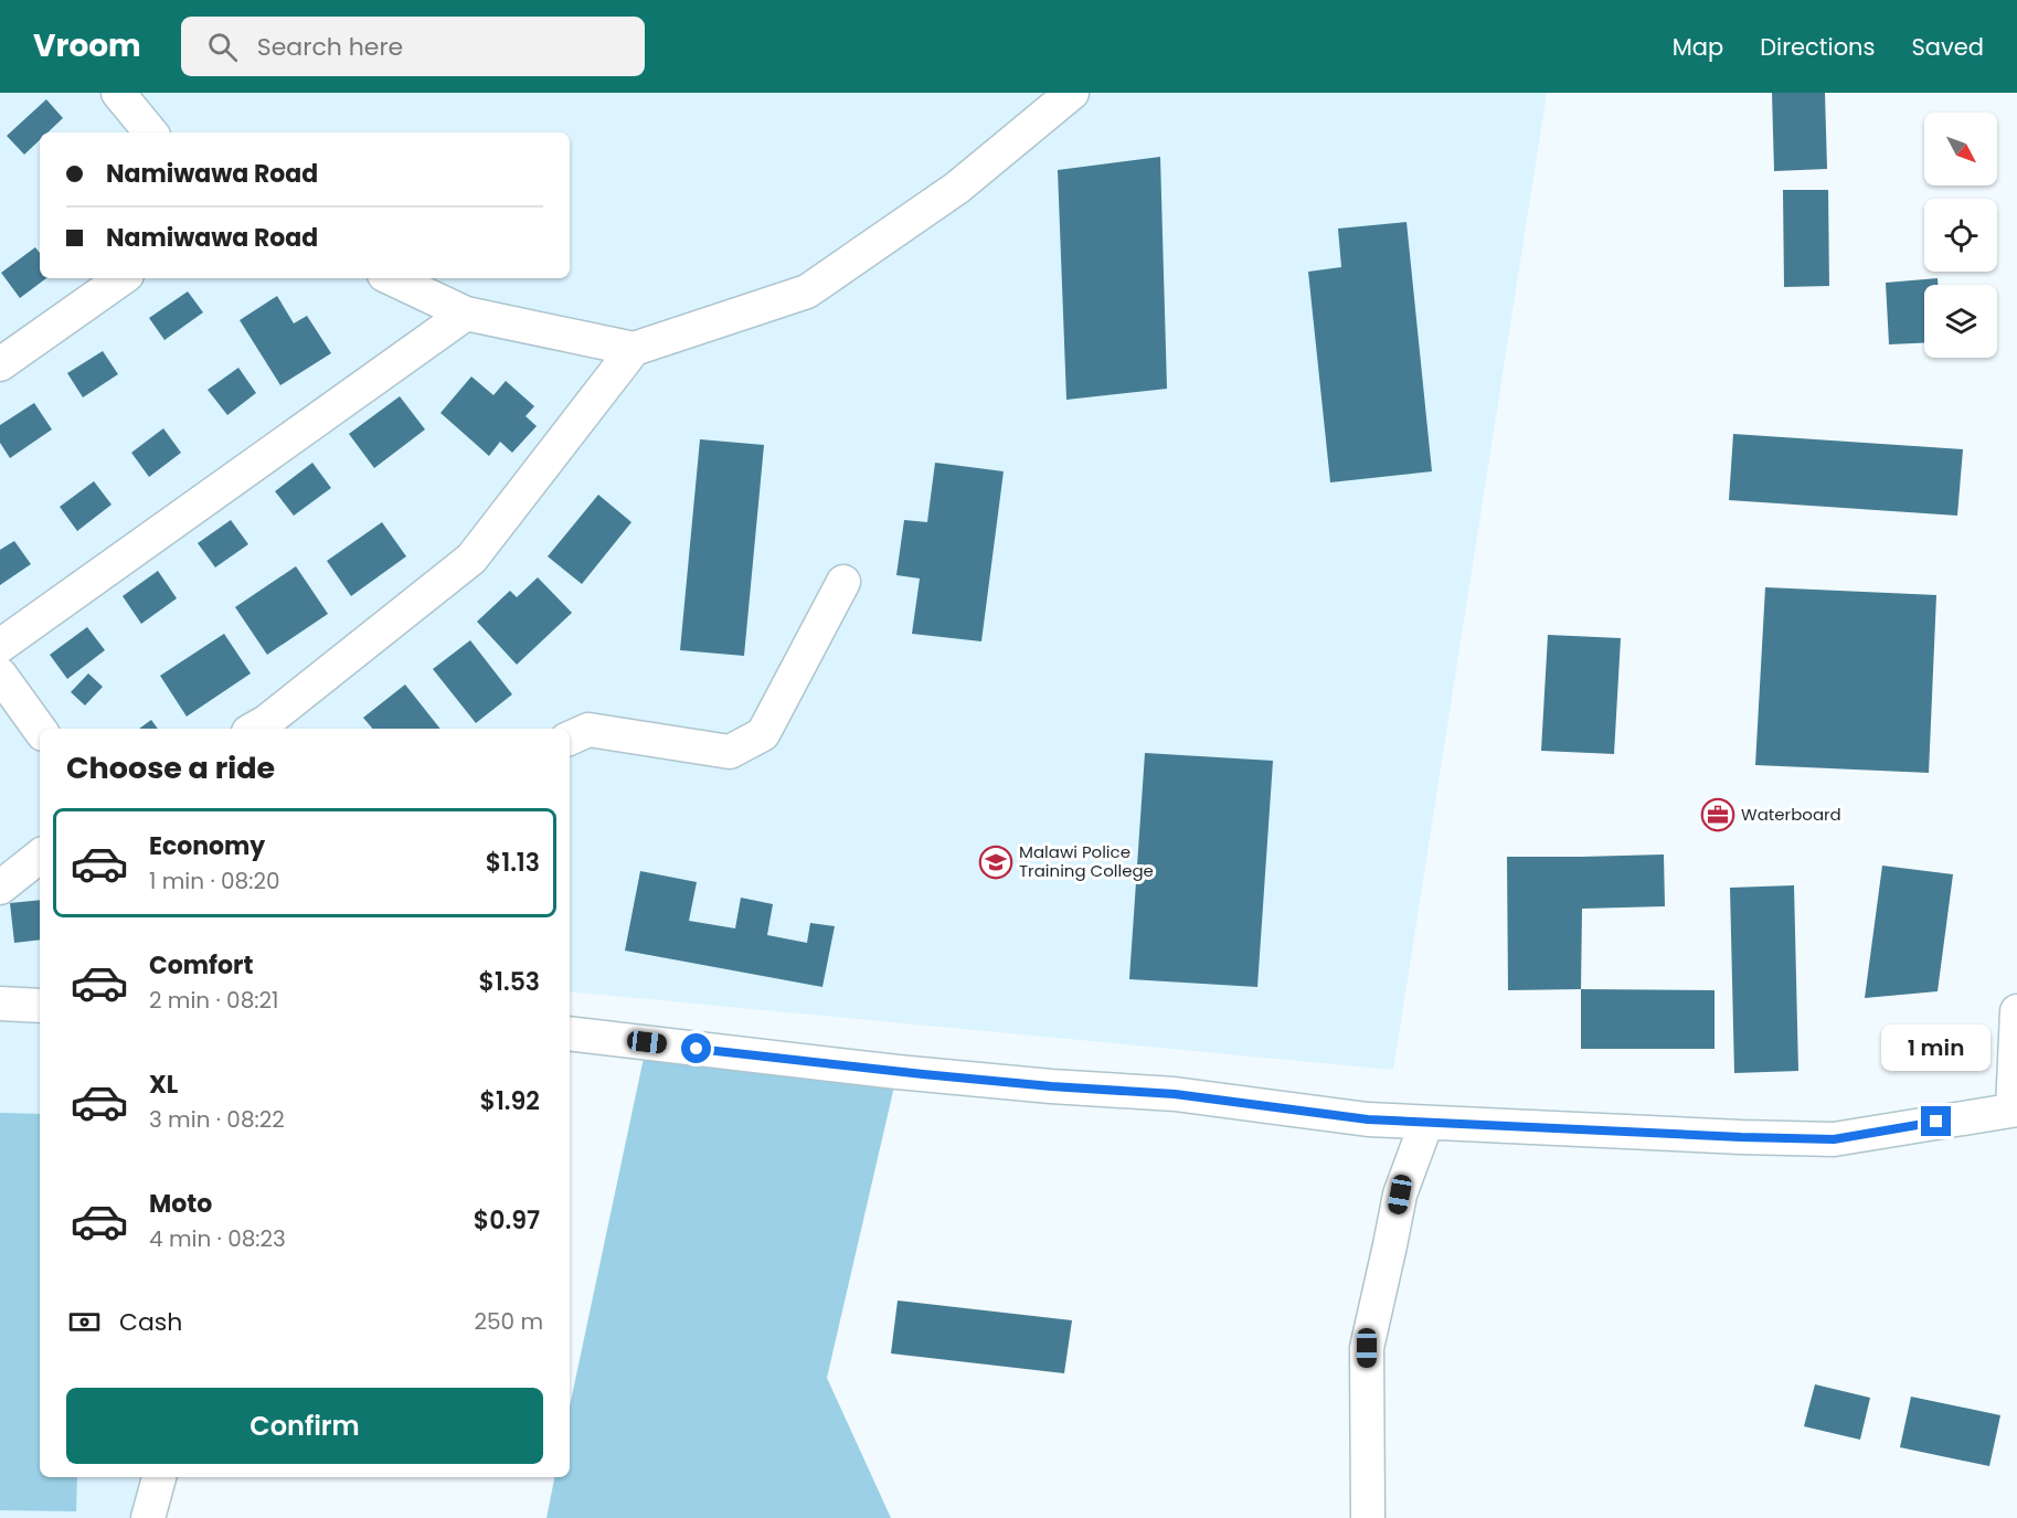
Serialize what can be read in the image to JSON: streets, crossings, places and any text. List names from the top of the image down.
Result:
{
  "places": {
    "office": ["Waterboard"],
    "school or university": ["Malawi Police Training College"]
  },
  "north": "bottom right",
  "page": {
    "header": "Vroom",
    "search": "Search here",
    "nav": ["Map", "Directions", "Saved"],
    "banner": ["Namiwawa Road", "Namiwawa Road"],
    "heading": "Choose a ride",
    "list": [
      {
        "name": "Economy",
        "note": "1 min · 08:20",
        "value": "$1.13"
      },
      {
        "name": "Comfort",
        "note": "2 min · 08:21",
        "value": "$1.53"
      },
      {
        "name": "XL",
        "note": "3 min · 08:22",
        "value": "$1.92"
      },
      {
        "name": "Moto",
        "note": "4 min · 08:23",
        "value": "$0.97"
      }
    ],
    "bubble": "1 min",
    "pay": ["Cash", "250 m"],
    "buttons": "Confirm"
  }
}
